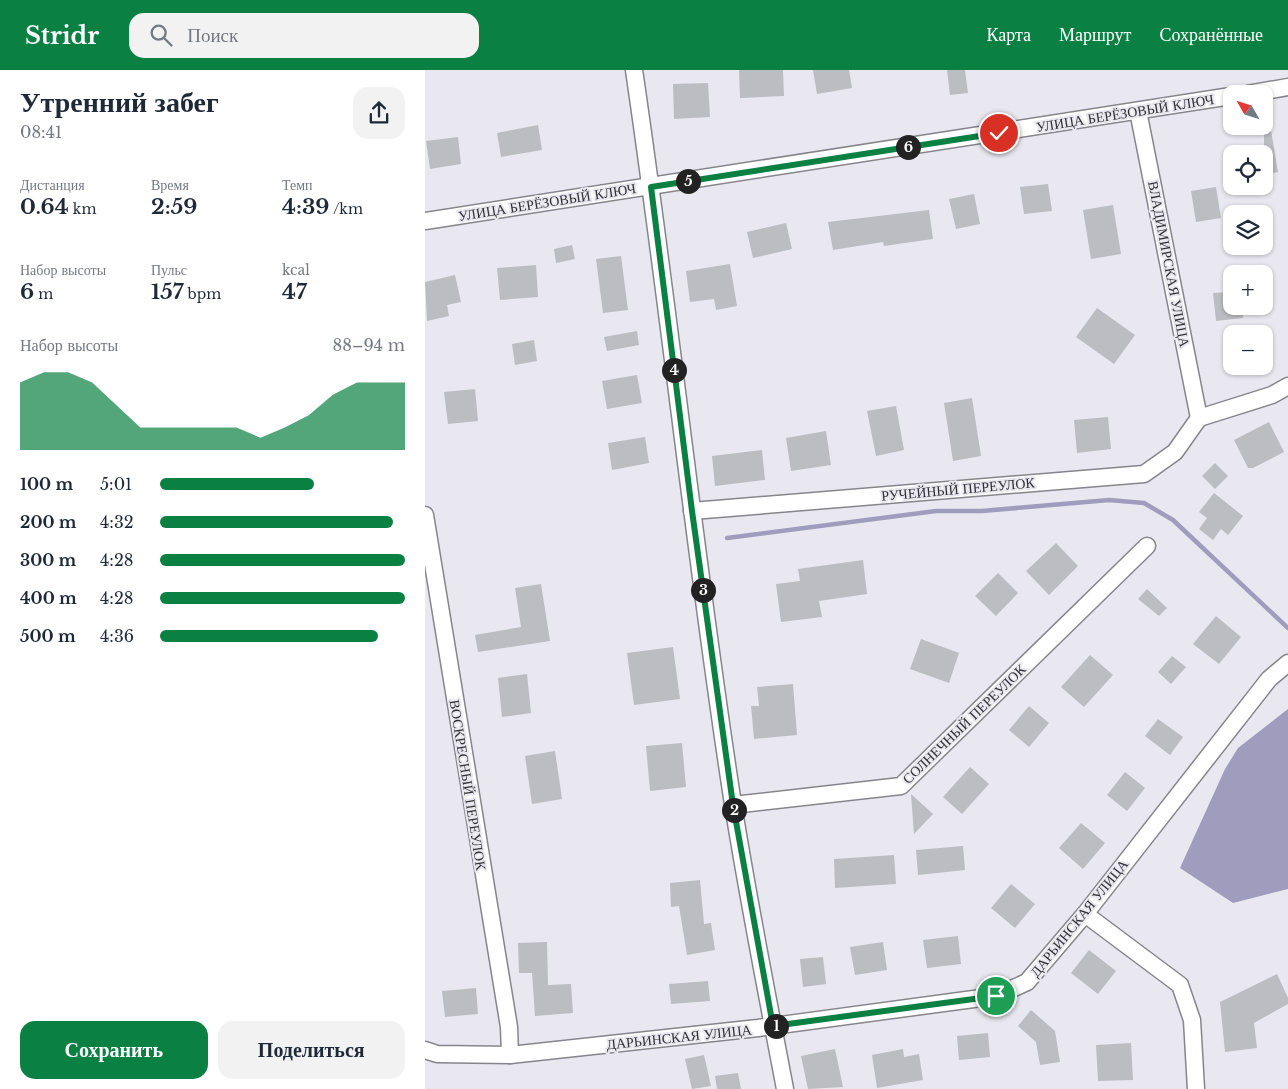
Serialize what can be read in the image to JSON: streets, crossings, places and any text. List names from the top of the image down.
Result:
{
  "streets": {
    "street": [
      "УЛИЦА БЕРЁЗОВЫЙ КЛЮЧ",
      "ВЛАДИМИРСКАЯ УЛИЦА",
      "РУЧЕЙНЫЙ ПЕРЕУЛОК",
      "СОЛНЕЧНЫЙ ПЕРЕУЛОК",
      "ВОСКРЕСНЫЙ ПЕРЕУЛОК",
      "ДАРЬИНСКАЯ УЛИЦА"
    ]
  },
  "crossings": [
    ["УЛИЦА БЕРЁЗОВЫЙ КЛЮЧ", "ВЛАДИМИРСКАЯ УЛИЦА"],
    ["ВЛАДИМИРСКАЯ УЛИЦА", "РУЧЕЙНЫЙ ПЕРЕУЛОК"],
    ["ВОСКРЕСНЫЙ ПЕРЕУЛОК", "ДАРЬИНСКАЯ УЛИЦА"]
  ],
  "north": "top left",
  "page": {
    "header": "Stridr",
    "search": "Поиск",
    "nav": ["Карта", "Маршрут", "Сохранённые"],
    "heading": ["Утренний забег", "08:41"],
    "map_buttons": ["+", "−"],
    "pins": [
      "6",
      "5",
      "4",
      "3",
      "2",
      "1"
    ],
    "stats": [
      ["Дистанция", "0.64 km"],
      ["Время", "2:59"],
      ["Темп", "4:39 /km"],
      ["Набор высоты", "6 m"],
      ["Пульс", "157 bpm"],
      ["kcal", "47"]
    ],
    "chart": ["Набор высоты", "88–94 m"],
    "list": [
      {
        "name": "100 m",
        "note": "5:01"
      },
      {
        "name": "200 m",
        "note": "4:32"
      },
      {
        "name": "300 m",
        "note": "4:28"
      },
      {
        "name": "400 m",
        "note": "4:28"
      },
      {
        "name": "500 m",
        "note": "4:36"
      }
    ],
    "buttons": ["Сохранить", "Поделиться"]
  }
}
